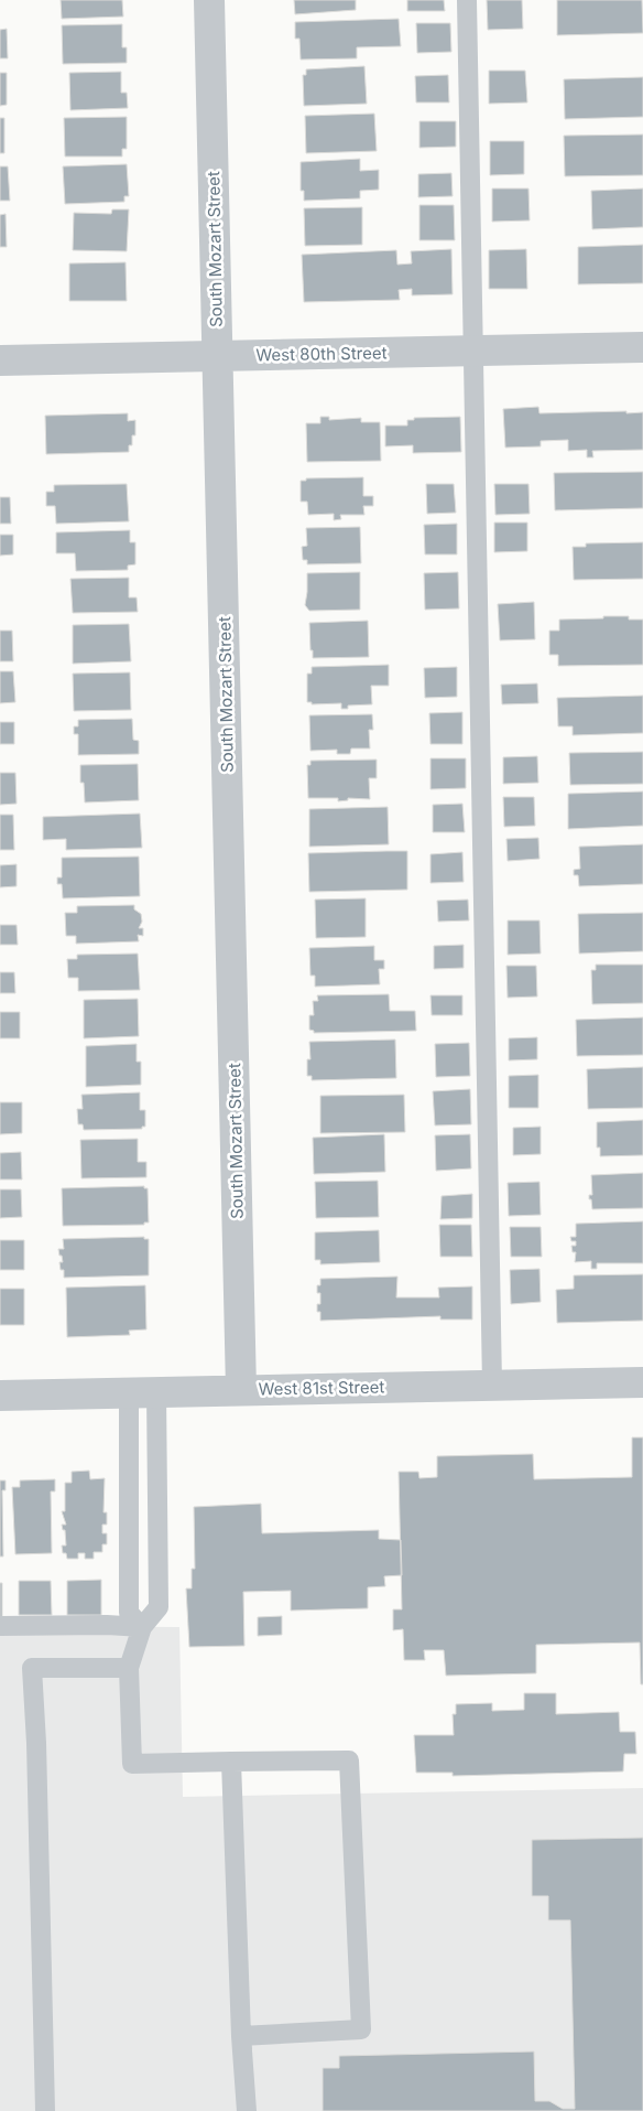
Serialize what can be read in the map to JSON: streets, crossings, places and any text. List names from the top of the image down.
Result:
{
  "streets": {
    "street": ["South Mozart Street", "West 80th Street", "West 81st Street"]
  },
  "crossings": [
    ["South Mozart Street", "West 80th Street"],
    ["South Mozart Street", "West 81st Street"]
  ]
}
